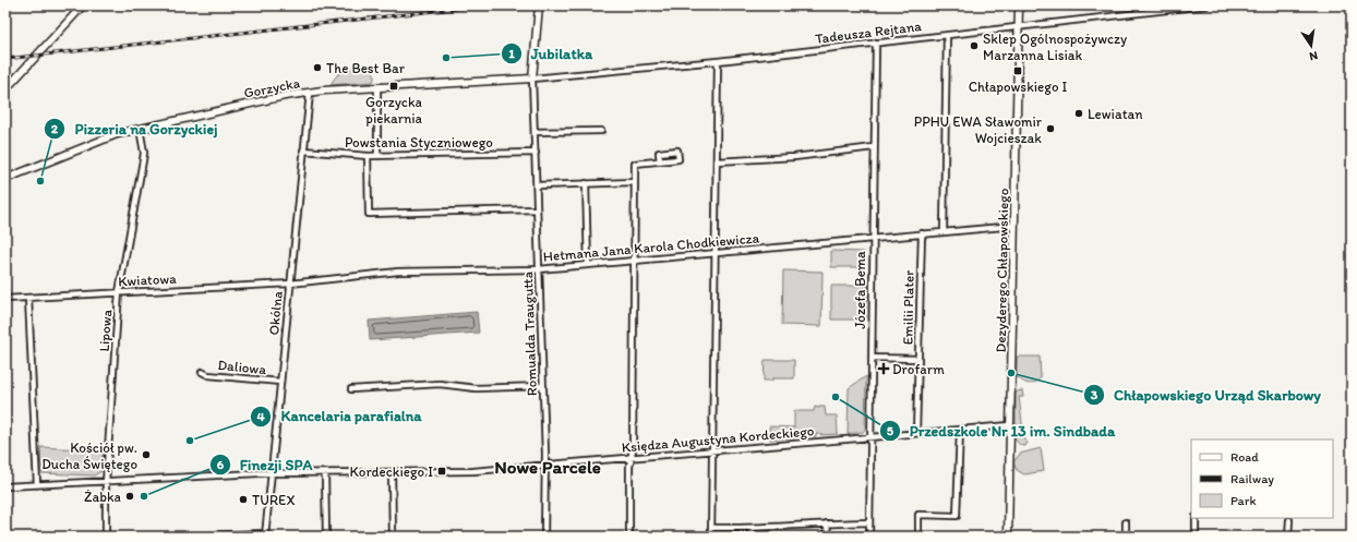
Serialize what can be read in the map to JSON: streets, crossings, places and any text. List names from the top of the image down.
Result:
{
  "streets": {
    "street": [
      "Tadeusza Rejtana",
      "Gorzycka",
      "Powstania Styczniowego",
      "Hetmana Jana Karola Chodkiewicza",
      "Dezyderego Chłapowskiego",
      "Kwiatowa",
      "Józefa Bema",
      "Emilii Plater",
      "Okólna",
      "Lipowa",
      "Romualda Traugutta",
      "Daliowa",
      "Księdza Augustyna Kordeckiego"
    ]
  },
  "crossings": [
    ["Tadeusza Rejtana", "Gorzycka"],
    ["Tadeusza Rejtana", "Dezyderego Chłapowskiego"],
    ["Tadeusza Rejtana", "Józefa Bema"],
    ["Tadeusza Rejtana", "Romualda Traugutta"],
    ["Gorzycka", "Okólna"],
    ["Gorzycka", "Lipowa"],
    ["Gorzycka", "Romualda Traugutta"],
    ["Powstania Styczniowego", "Okólna"],
    ["Powstania Styczniowego", "Romualda Traugutta"],
    ["Hetmana Jana Karola Chodkiewicza", "Dezyderego Chłapowskiego"],
    ["Hetmana Jana Karola Chodkiewicza", "Kwiatowa"],
    ["Hetmana Jana Karola Chodkiewicza", "Józefa Bema"],
    ["Hetmana Jana Karola Chodkiewicza", "Emilii Plater"],
    ["Hetmana Jana Karola Chodkiewicza", "Okólna"],
    ["Hetmana Jana Karola Chodkiewicza", "Romualda Traugutta"],
    ["Dezyderego Chłapowskiego", "Księdza Augustyna Kordeckiego"],
    ["Kwiatowa", "Okólna"],
    ["Kwiatowa", "Lipowa"],
    ["Józefa Bema", "Księdza Augustyna Kordeckiego"],
    ["Emilii Plater", "Księdza Augustyna Kordeckiego"],
    ["Okólna", "Daliowa"],
    ["Okólna", "Księdza Augustyna Kordeckiego"],
    ["Lipowa", "Księdza Augustyna Kordeckiego"],
    ["Romualda Traugutta", "Księdza Augustyna Kordeckiego"]
  ],
  "districts": ["Nowe Parcele"],
  "places": {
    "other": [
      "Sklep Ogólnospożywczy Marzanna Lisiak",
      "Jubilatka",
      "The Best Bar",
      "Lewiatan",
      "PPHU EWA Sławomir Wojcieszak",
      "Pizzeria na Gorzyckiej",
      "Chłapowskiego Urząd Skarbowy",
      "Przedszkole Nr 13 im. Sindbada",
      "Kancelaria parafialna",
      "Kościół pw. Ducha Świętego",
      "Żabka",
      "Finezji SPA",
      "TUREX"
    ],
    "transit": ["Chłapowskiego I", "Gorzycka piekarnia", "Kordeckiego I"],
    "health": ["Drofarm"]
  },
  "legend": ["Road", "Railway", "Park"],
  "north": "bottom"
}
